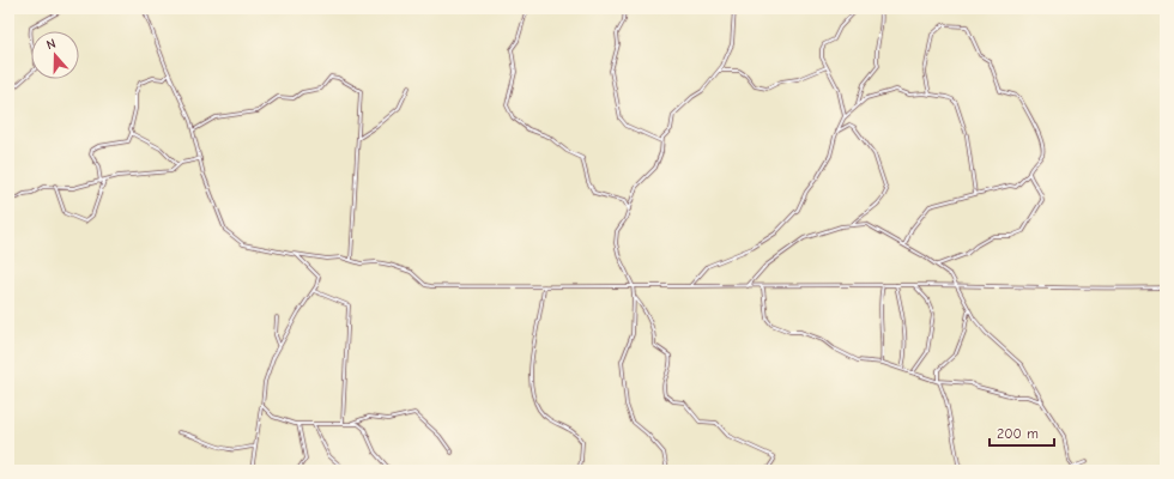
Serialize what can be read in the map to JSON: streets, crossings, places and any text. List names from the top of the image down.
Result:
{
  "scale_bar": "200 m",
  "north": "top"
}
